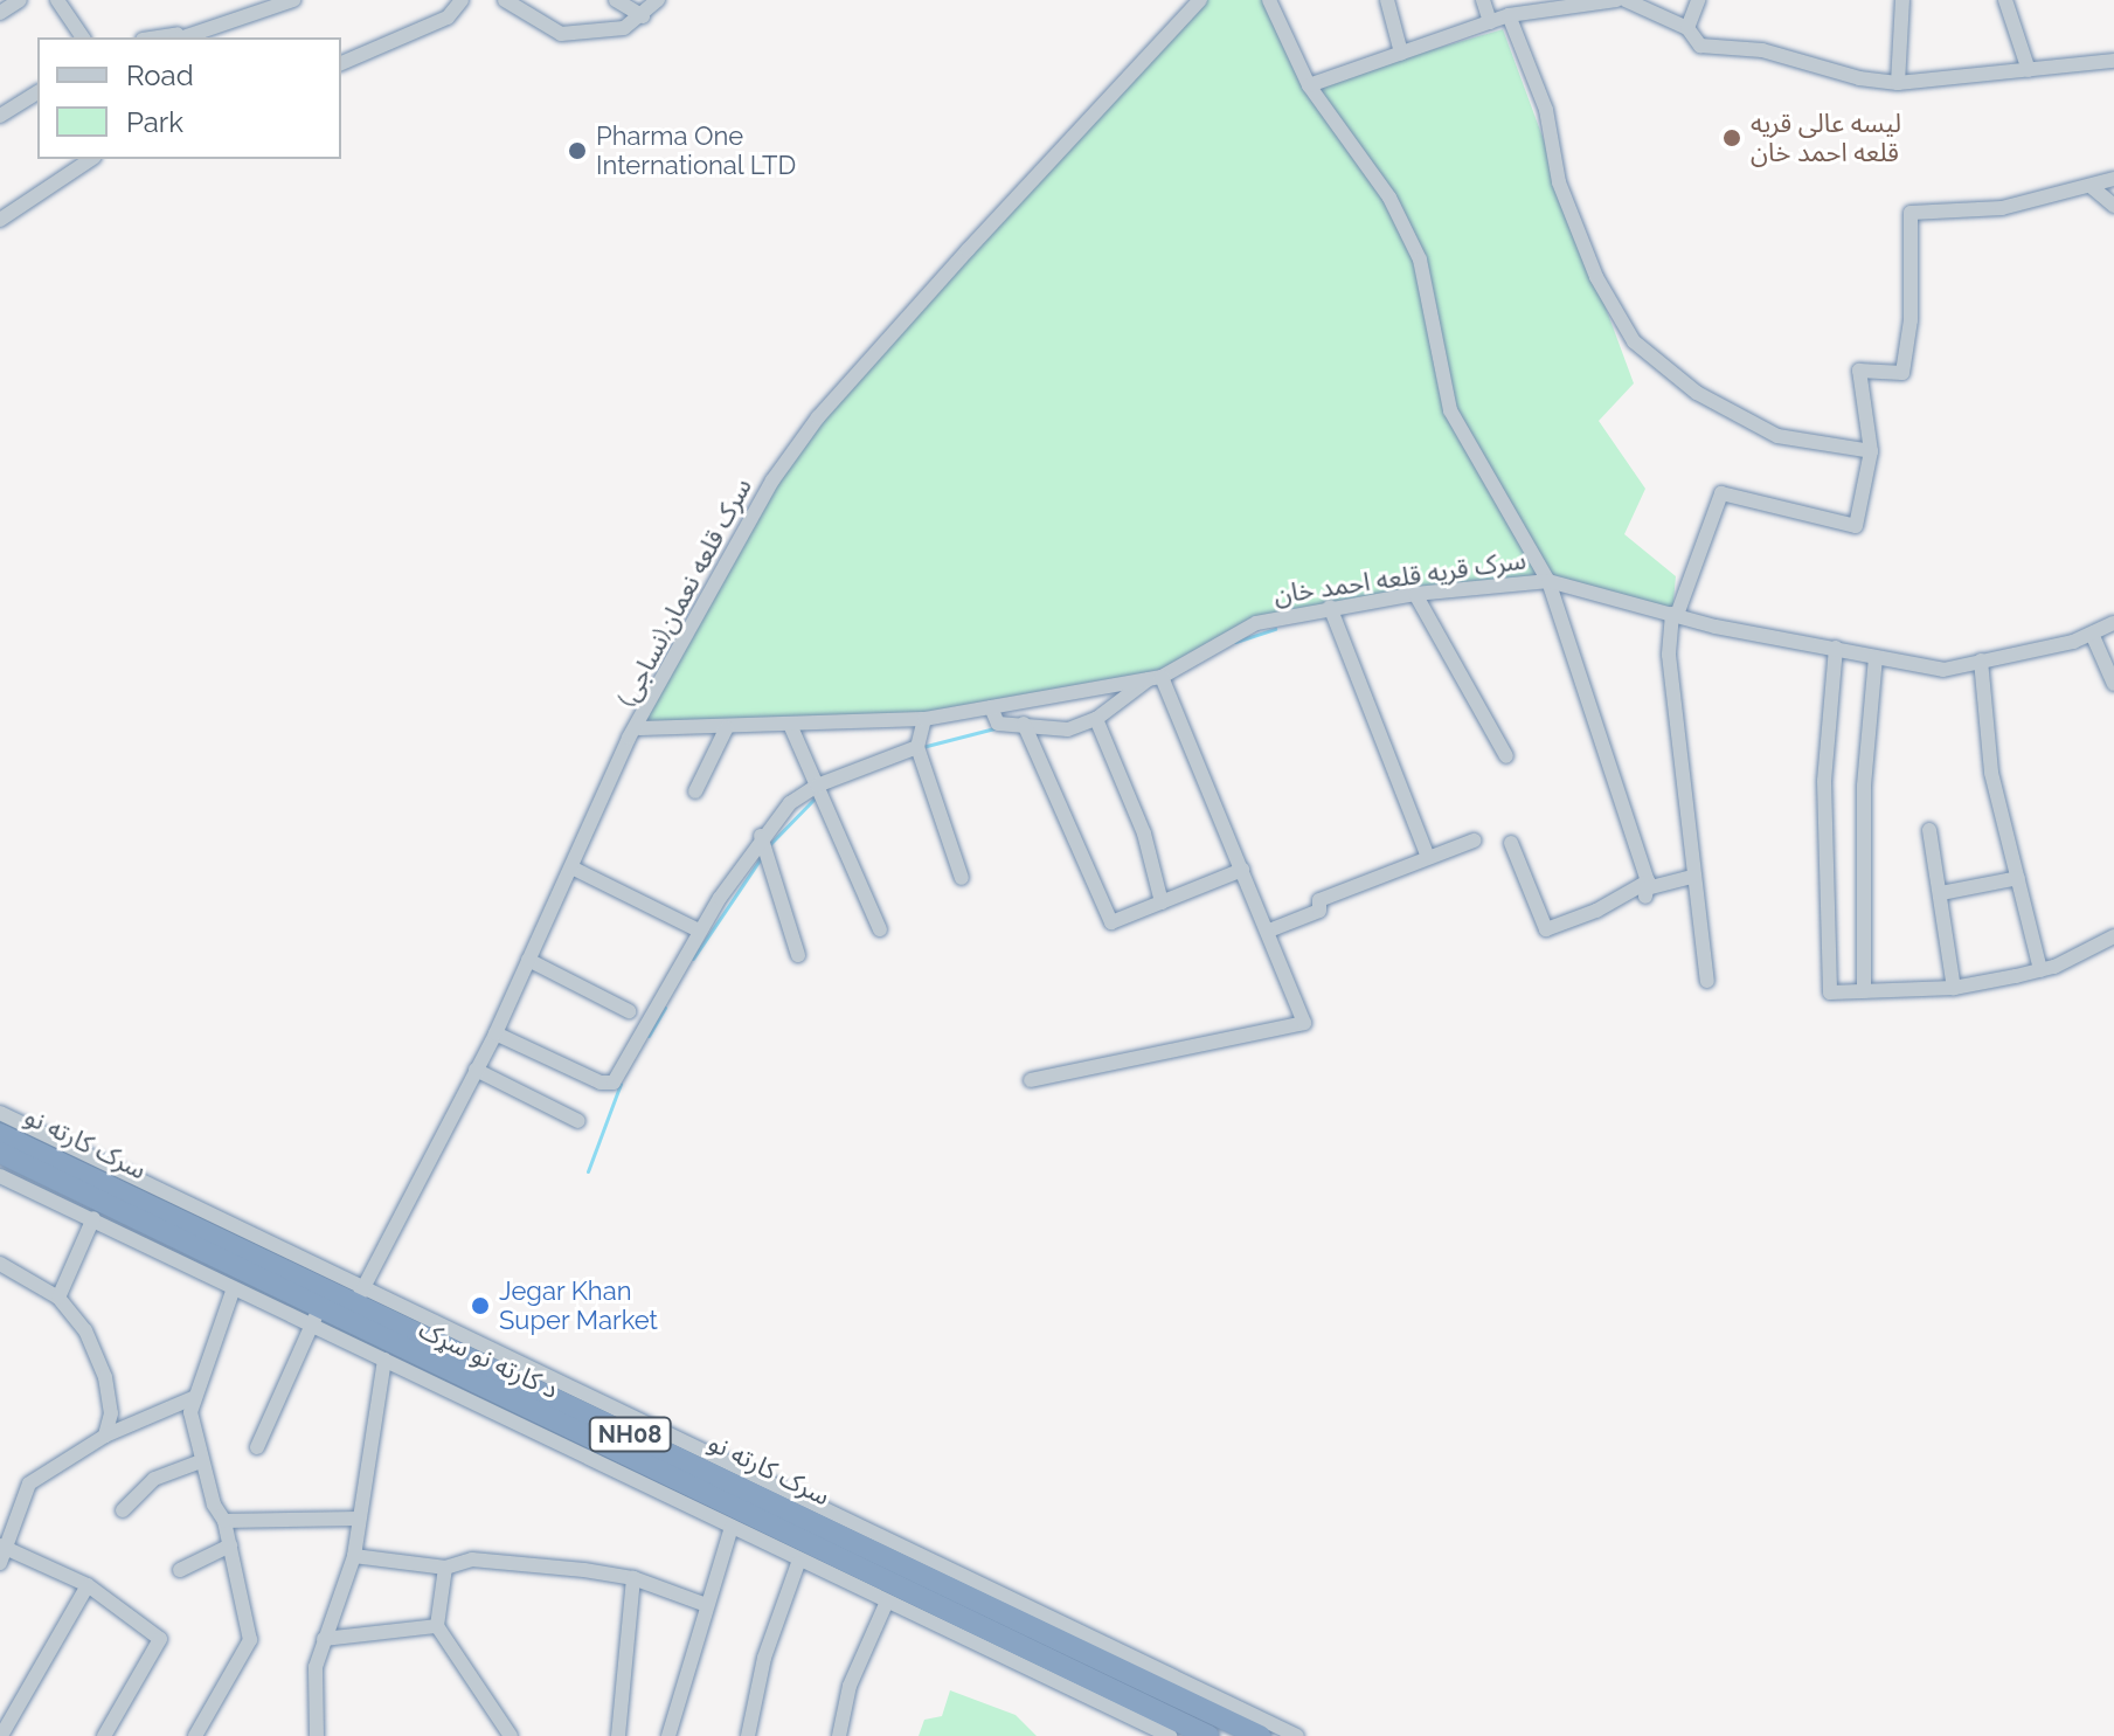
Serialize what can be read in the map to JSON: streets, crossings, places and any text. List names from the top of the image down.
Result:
{
  "streets": {
    "highway": ["سرک کارته نو", "د کارته نو سړک", "NH08"],
    "street": ["سرک قریه قلعه احمد خان", "سرک قلعه نعمان(نساجی)"]
  },
  "crossings": [
    ["سرک قریه قلعه احمد خان", "سرک قلعه نعمان(نساجی)"],
    ["سرک قلعه نعمان(نساجی)", "سرک کارته نو"],
    ["سرک کارته نو", "د کارته نو سړک"]
  ],
  "places": ["لیسه عالی قریه قلعه احمد خان", "Pharma One International LTD", "Jegar Khan Super Market"],
  "legend": ["Road", "Park"]
}
